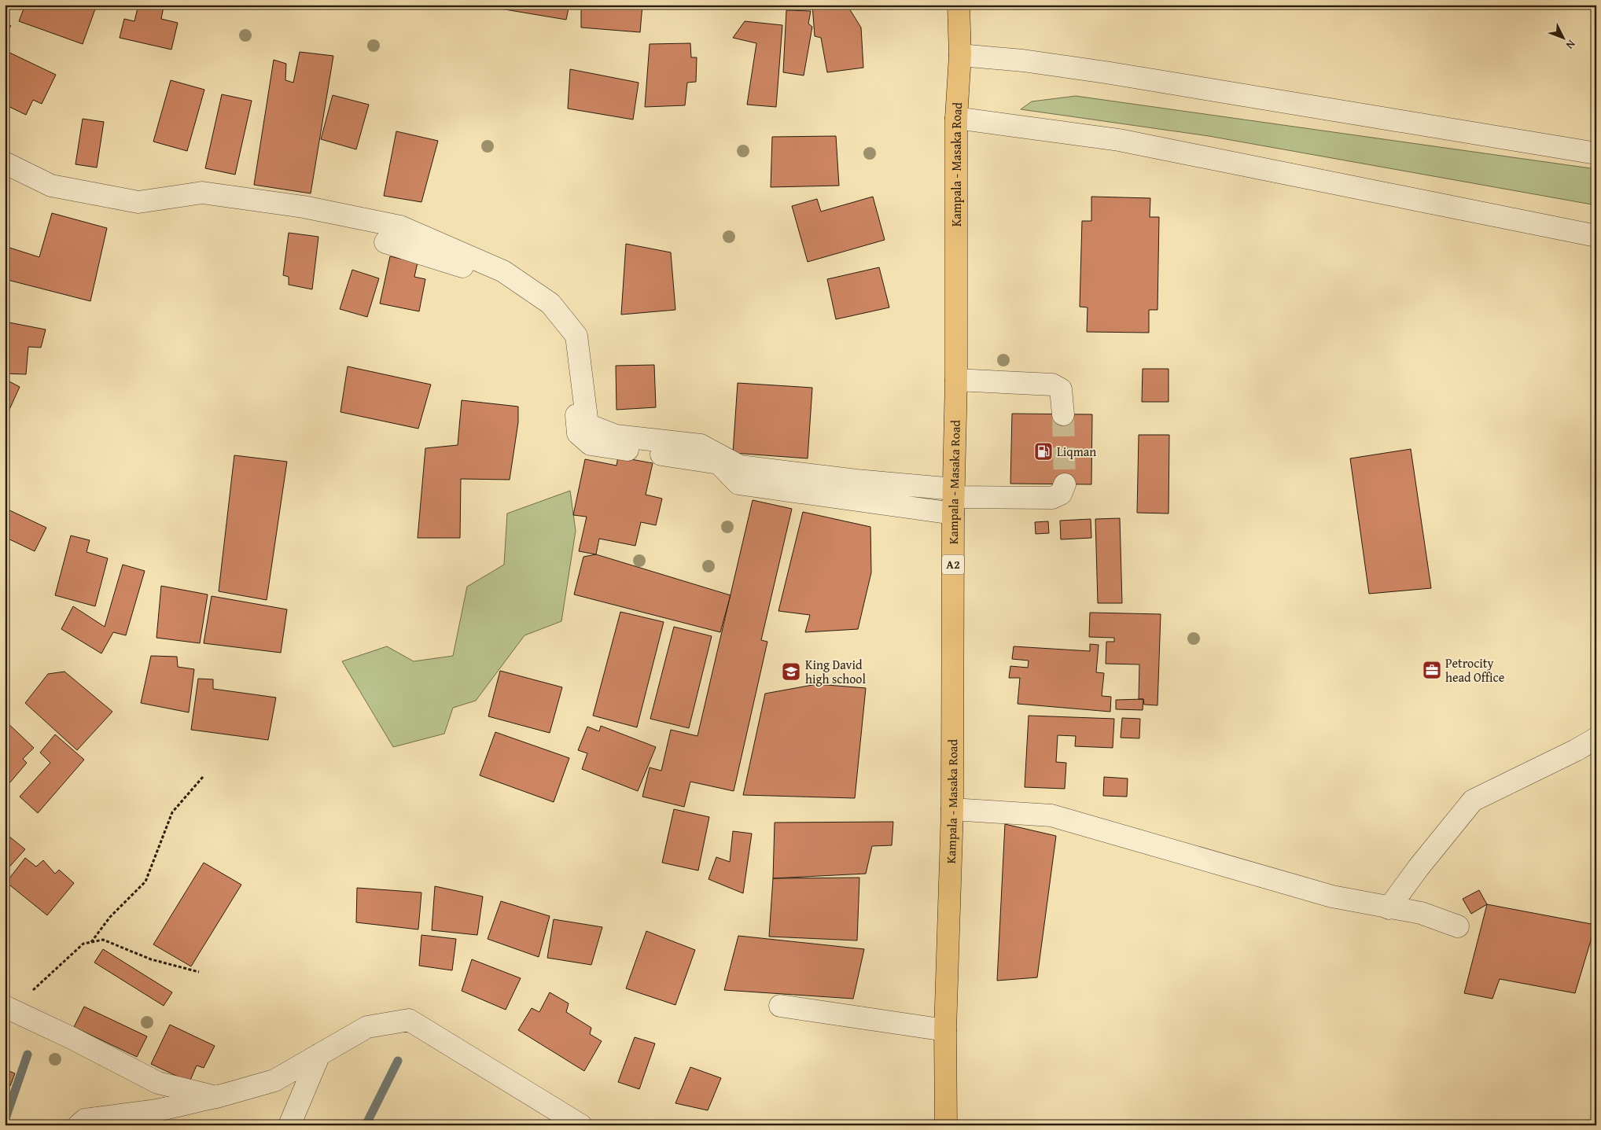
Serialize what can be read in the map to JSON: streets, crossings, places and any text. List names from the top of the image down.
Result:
{
  "streets": {
    "highway": ["Kampala - Masaka Road", "A2"]
  },
  "places": {
    "fuel station": ["Liqman"],
    "office": ["Petrocity head Office"],
    "school or university": ["King David high school"]
  },
  "north": "bottom right"
}
